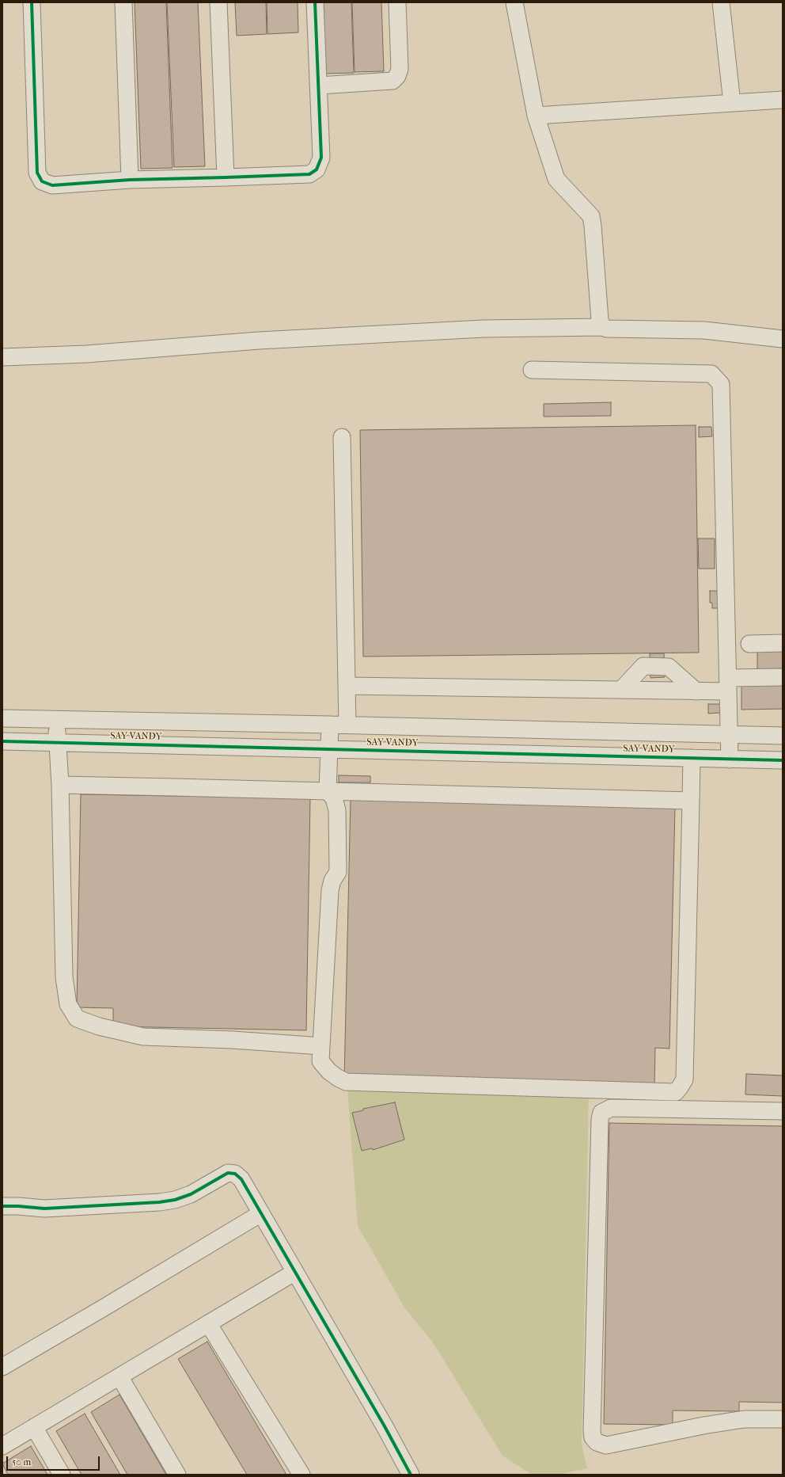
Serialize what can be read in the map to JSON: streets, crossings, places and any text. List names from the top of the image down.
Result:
{
  "streets": {
    "street": ["SAY VANDY"]
  },
  "scale_bar": "50 m"
}
